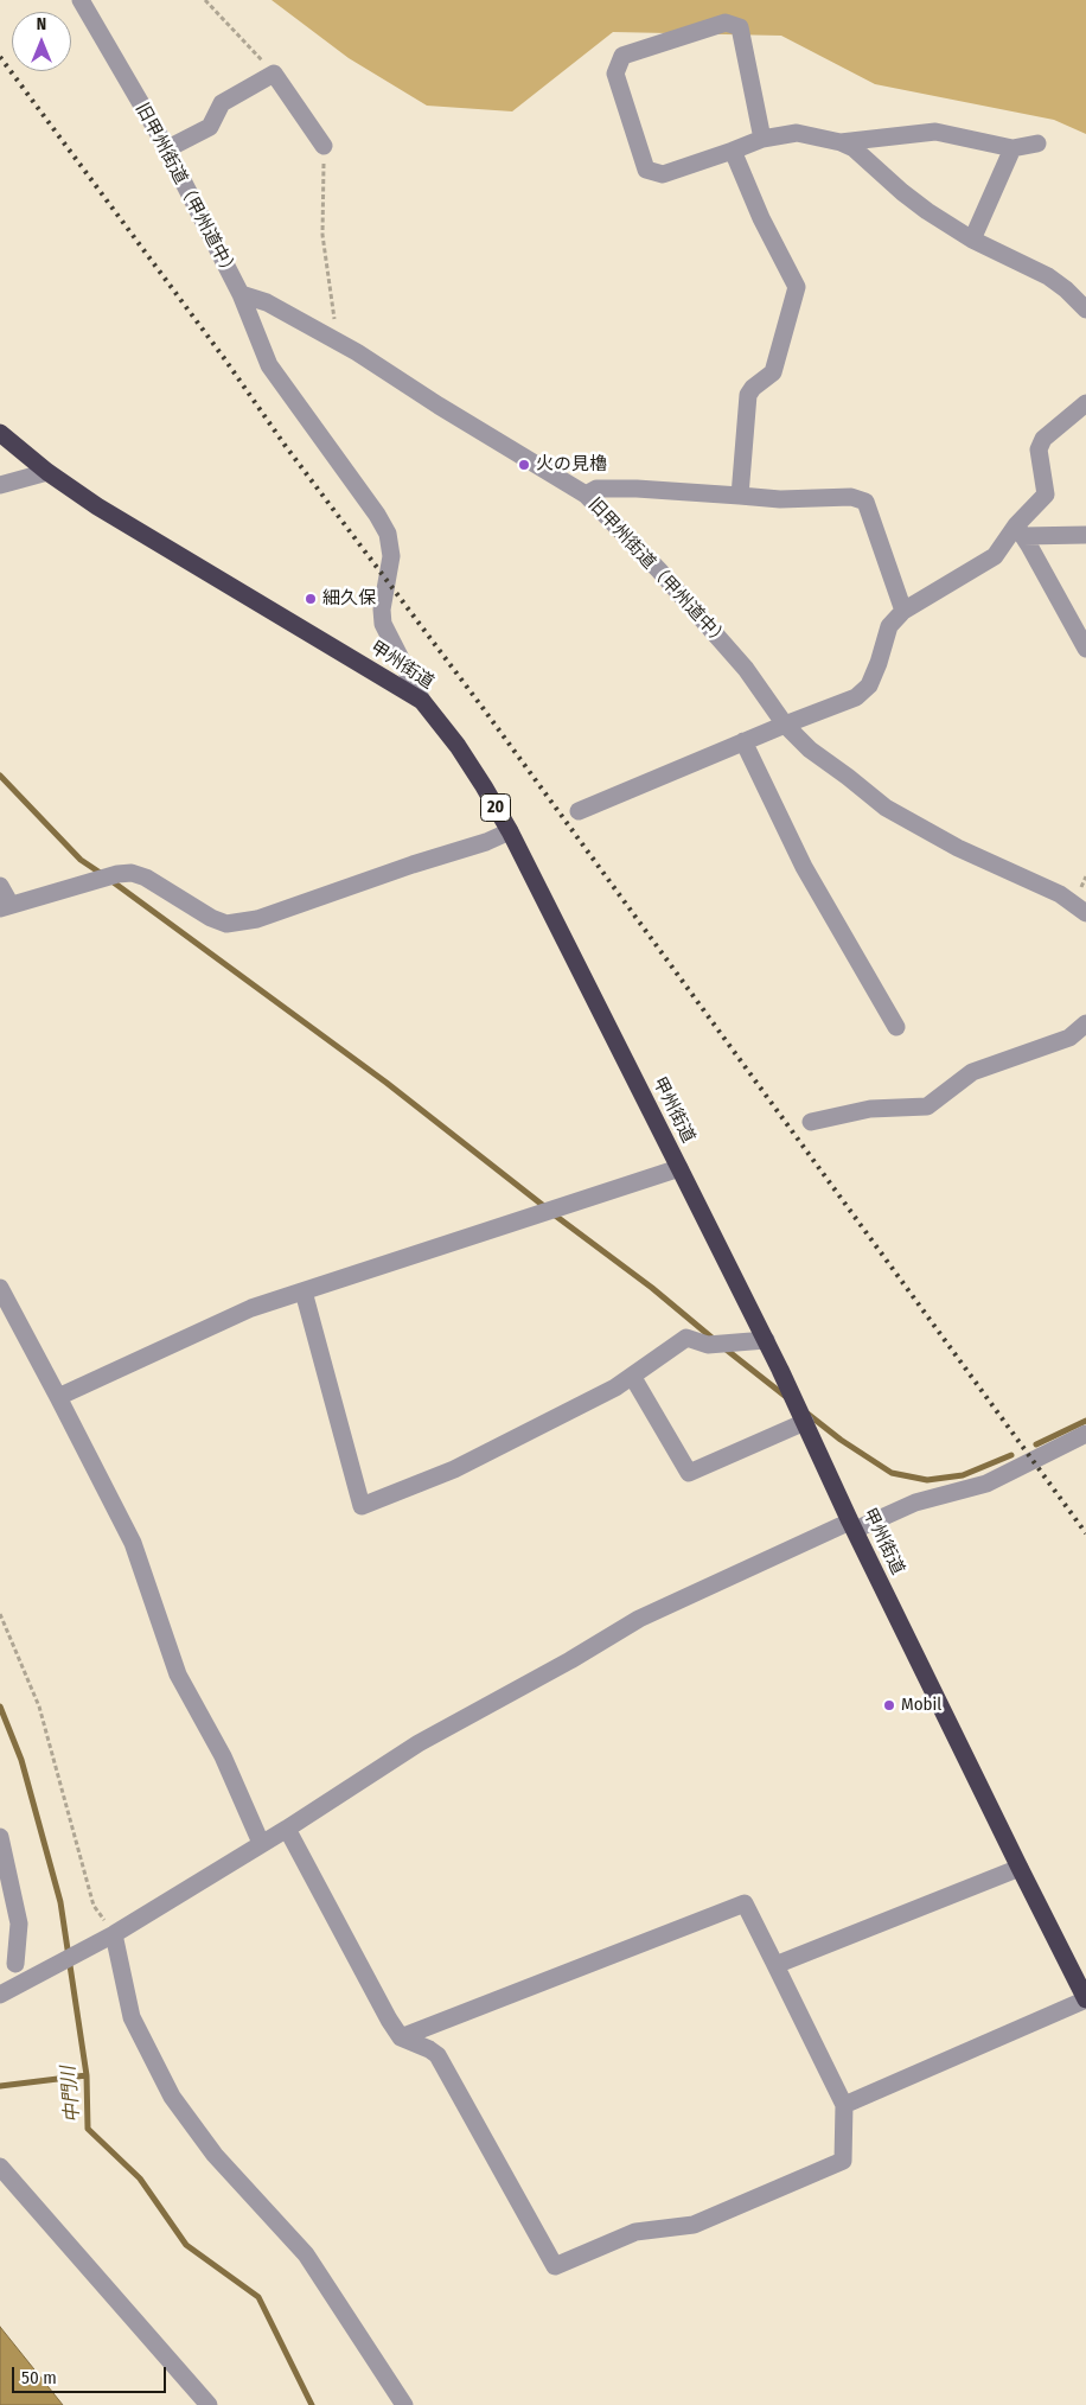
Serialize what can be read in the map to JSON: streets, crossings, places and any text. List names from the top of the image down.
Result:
{
  "streets": {
    "highway": ["甲州街道", "20"],
    "street": ["旧甲州街道（甲州道中）"]
  },
  "water": ["中門川"],
  "places": ["火の見櫓", "細久保", "Mobil"],
  "scale_bar": "50 m",
  "north": "top"
}
